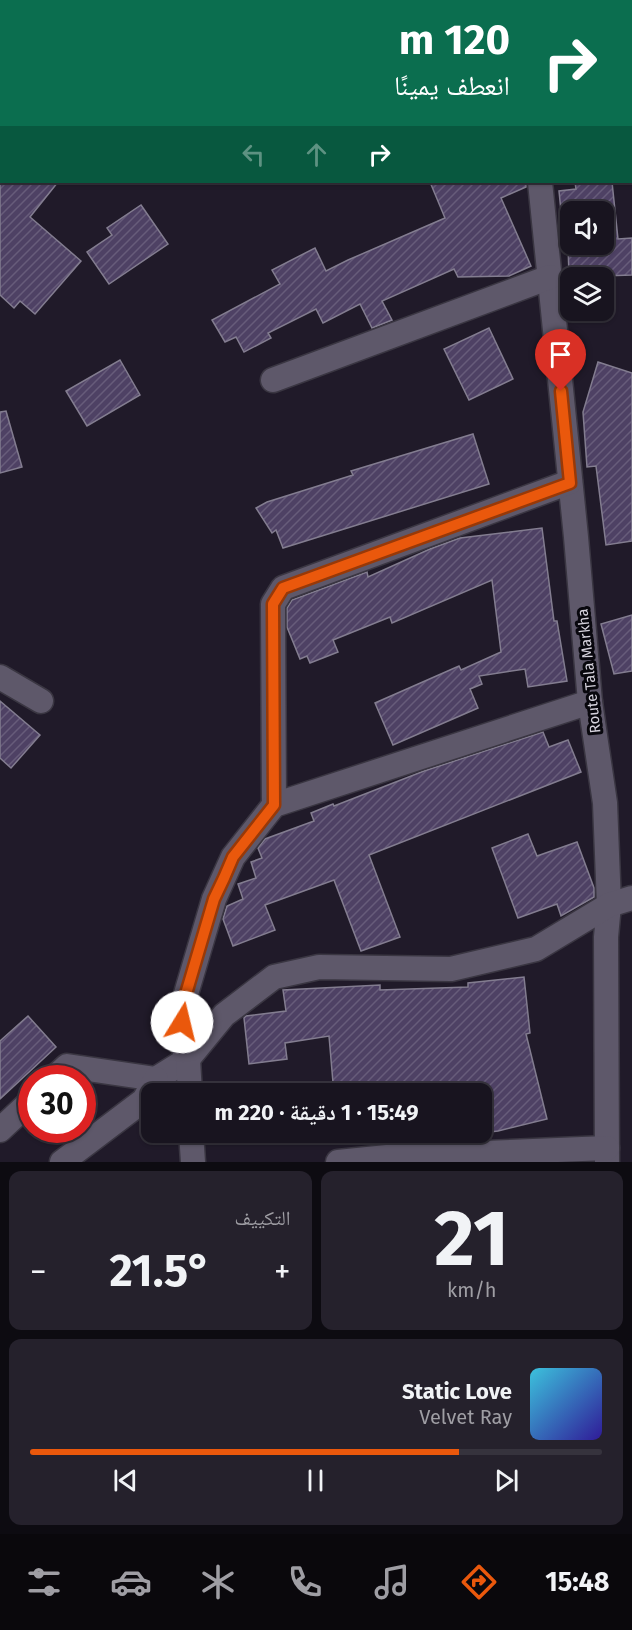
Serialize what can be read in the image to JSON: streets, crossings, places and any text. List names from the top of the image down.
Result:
{
  "streets": {
    "street": ["Route Tala Markha"]
  },
  "page": {
    "turn": ["120 m", "انعطف يمينًا"],
    "limit": "30",
    "trip": "15:49 · 1 دقيقة · 220 m",
    "tile": [
      ["21", "km/h"],
      "التكييف"
    ],
    "heat": ["−", "21.5°", "+"],
    "song": ["Static Love", "Velvet Ray"],
    "tabs": "15:48"
  }
}
